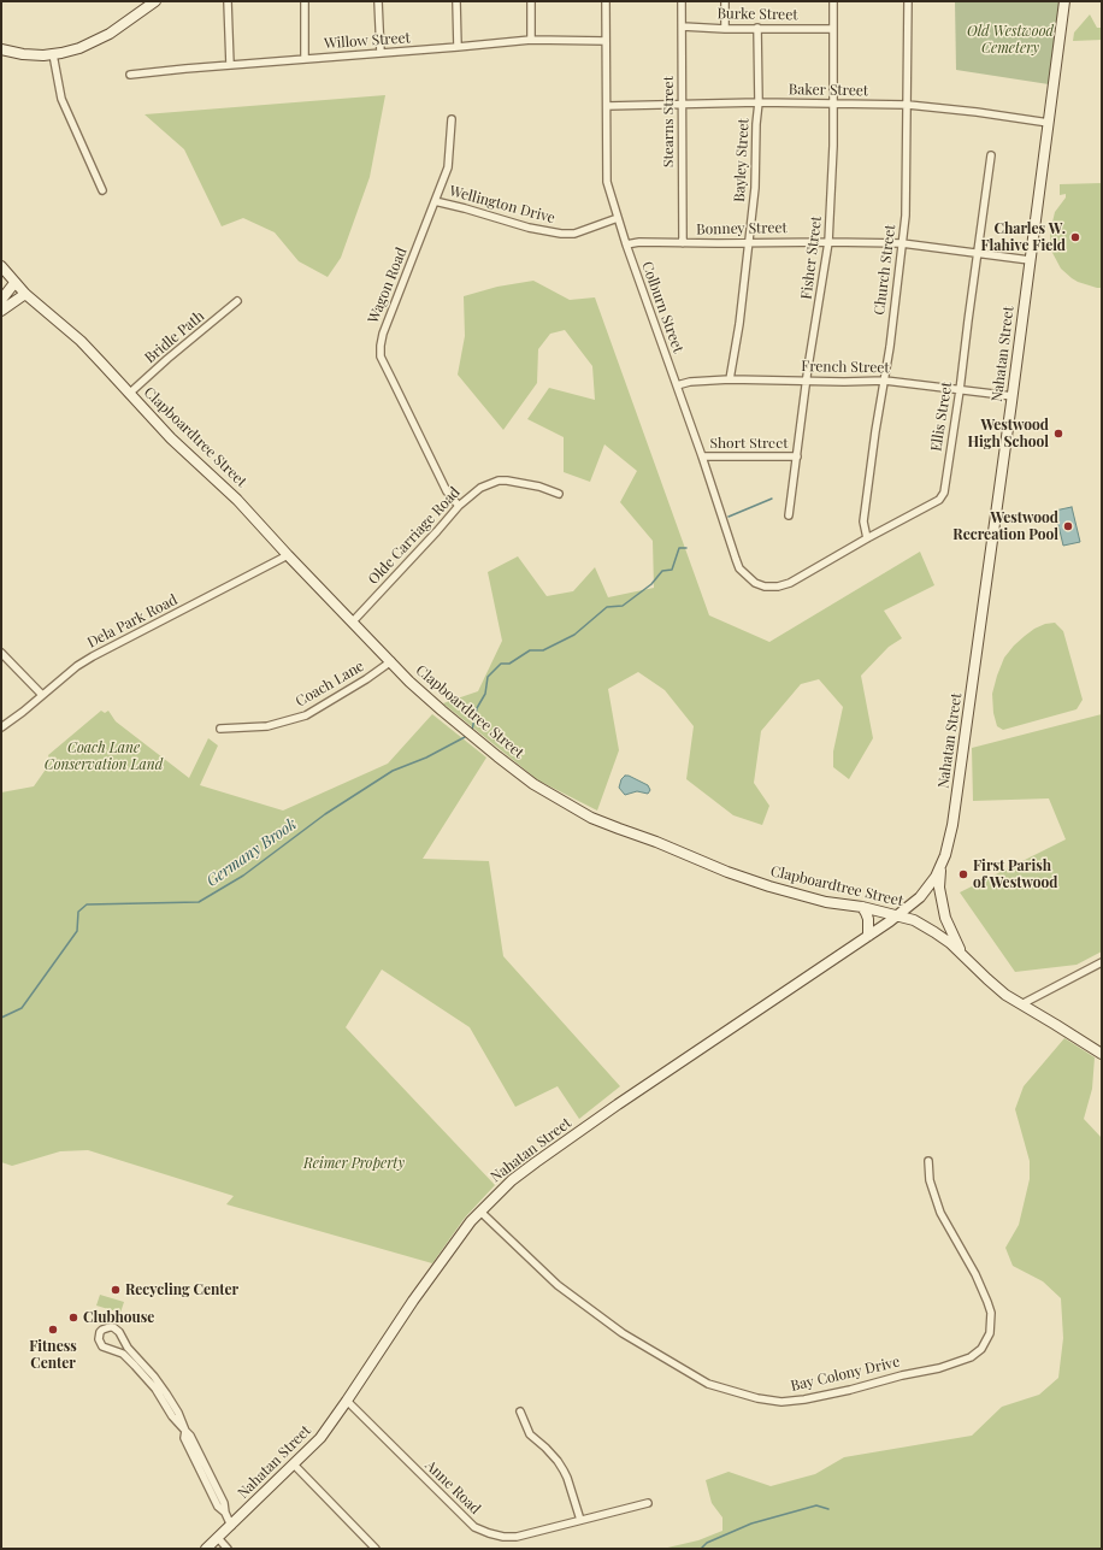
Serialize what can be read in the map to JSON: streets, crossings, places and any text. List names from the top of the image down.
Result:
{
  "streets": {
    "main road": ["Nahatan Street", "Clapboardtree Street"],
    "street": [
      "Burke Street",
      "Willow Street",
      "Baker Street",
      "Stearns Street",
      "Bayley Street",
      "Wellington Drive",
      "Bonney Street",
      "Fisher Street",
      "Church Street",
      "Wagon Road",
      "Colburn Street",
      "Bridle Path",
      "French Street",
      "Ellis Street",
      "Short Street",
      "Olde Carriage Road",
      "Dela Park Road",
      "Coach Lane",
      "Bay Colony Drive",
      "Anne Road"
    ]
  },
  "crossings": [
    ["Burke Street", "Stearns Street"],
    ["Burke Street", "Bayley Street"],
    ["Burke Street", "Fisher Street"],
    ["Willow Street", "Colburn Street"],
    ["Baker Street", "Stearns Street"],
    ["Baker Street", "Bayley Street"],
    ["Baker Street", "Fisher Street"],
    ["Baker Street", "Church Street"],
    ["Baker Street", "Colburn Street"],
    ["Baker Street", "Nahatan Street"],
    ["Stearns Street", "Bonney Street"],
    ["Bayley Street", "Bonney Street"],
    ["Bayley Street", "French Street"],
    ["Wellington Drive", "Wagon Road"],
    ["Wellington Drive", "Colburn Street"],
    ["Bonney Street", "Fisher Street"],
    ["Bonney Street", "Church Street"],
    ["Bonney Street", "Colburn Street"],
    ["Bonney Street", "Nahatan Street"],
    ["Bonney Street", "Ellis Street"],
    ["Fisher Street", "French Street"],
    ["Fisher Street", "Short Street"],
    ["Church Street", "French Street"],
    ["Church Street", "Ellis Street"],
    ["Wagon Road", "Olde Carriage Road"],
    ["Colburn Street", "French Street"],
    ["Colburn Street", "Ellis Street"],
    ["Colburn Street", "Short Street"],
    ["Bridle Path", "Clapboardtree Street"],
    ["Nahatan Street", "French Street"],
    ["Nahatan Street", "Clapboardtree Street"],
    ["Nahatan Street", "Bay Colony Drive"],
    ["Nahatan Street", "Anne Road"],
    ["French Street", "Ellis Street"],
    ["Clapboardtree Street", "Olde Carriage Road"],
    ["Clapboardtree Street", "Dela Park Road"],
    ["Clapboardtree Street", "Coach Lane"]
  ],
  "water": ["Germany Brook"],
  "parks": ["Old Westwood Cemetery", "Coach Lane Conservation Land", "Reimer Property"],
  "places": [
    "Charles W. Flahive Field",
    "Westwood High School",
    "Westwood Recreation Pool",
    "First Parish of Westwood",
    "Recycling Center",
    "Clubhouse",
    "Fitness Center"
  ]
}
